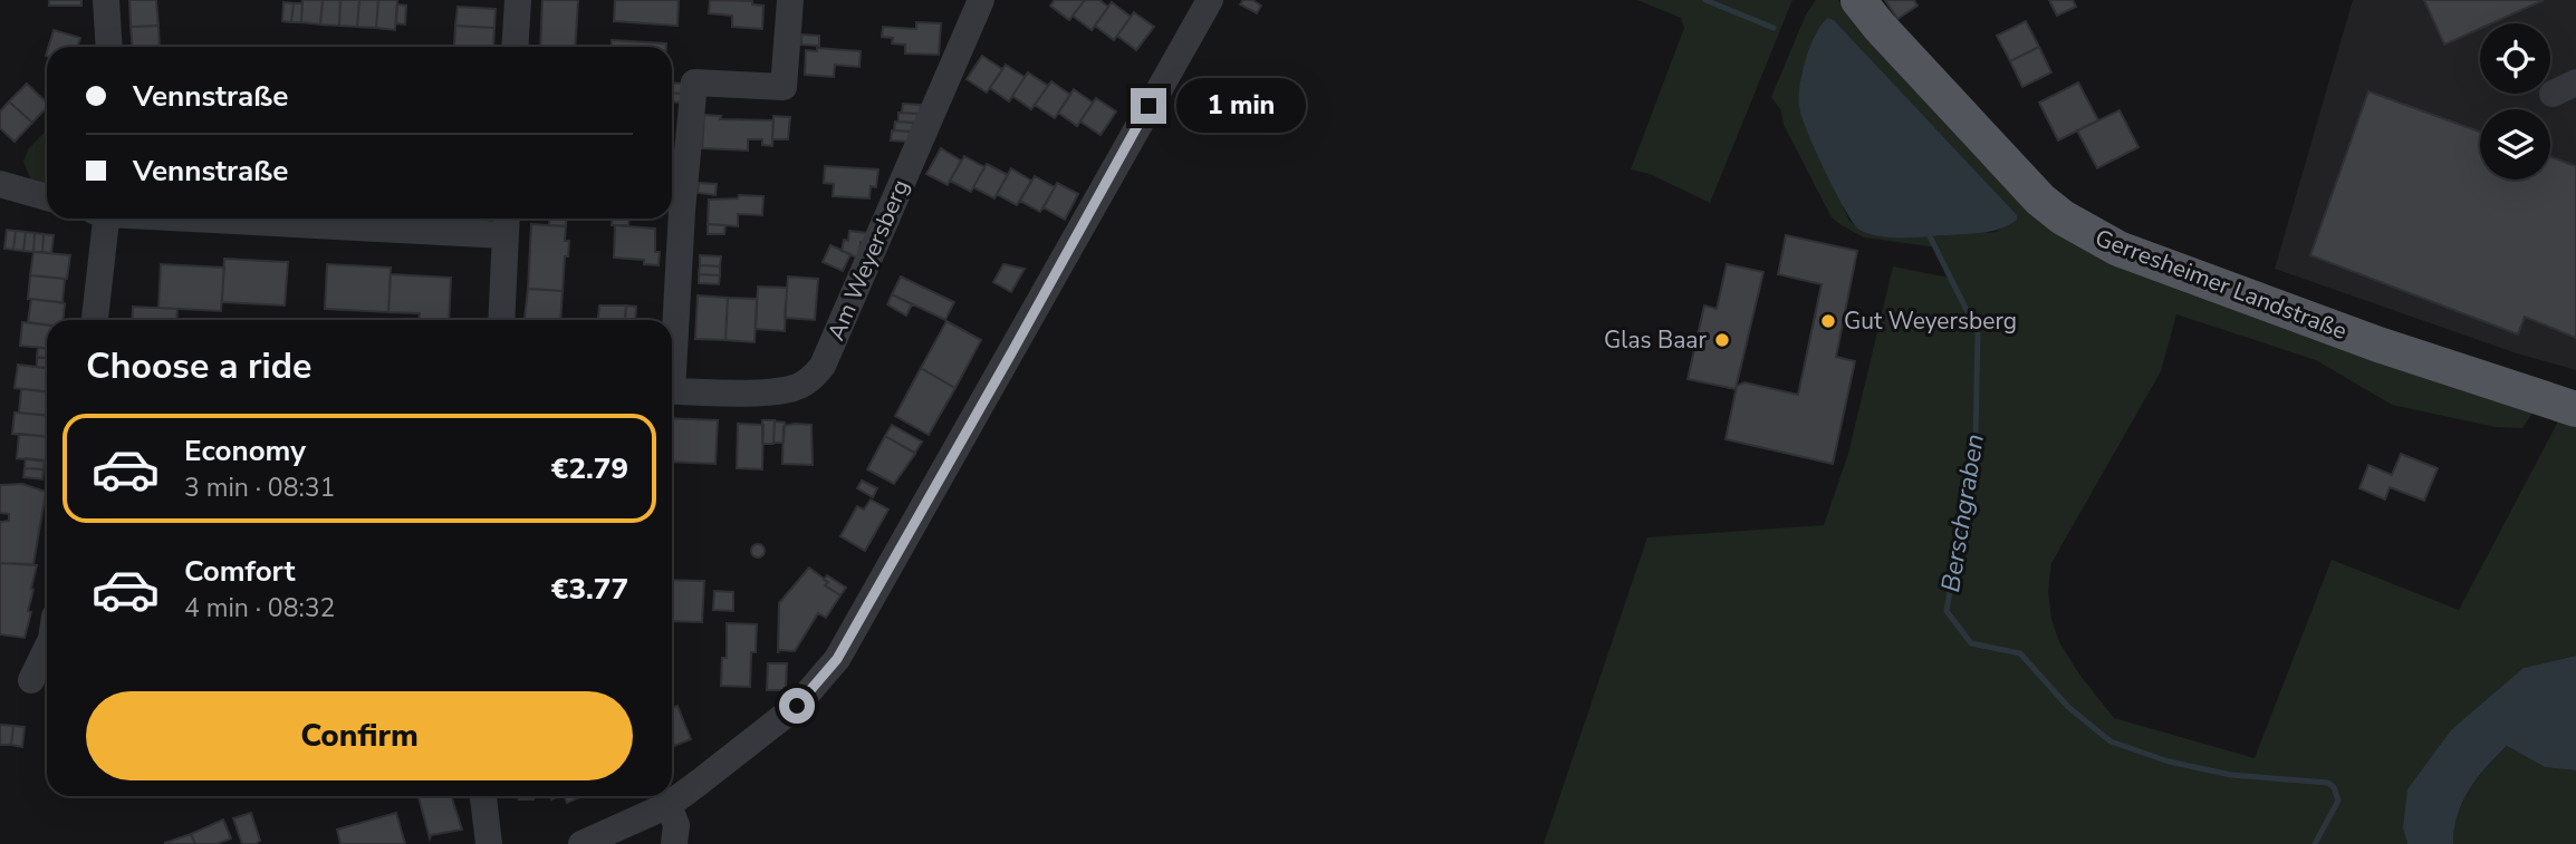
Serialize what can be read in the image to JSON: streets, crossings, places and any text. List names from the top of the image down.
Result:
{
  "streets": {
    "main road": ["Gerresheimer Landstraße"],
    "street": ["Am Weyersberg"]
  },
  "water": ["Berschgraben"],
  "places": ["Gut Weyersberg", "Glas Baar"],
  "page": {
    "banner": ["Vennstraße", "Vennstraße"],
    "bubble": "1 min",
    "heading": "Choose a ride",
    "list": [
      {
        "name": "Economy",
        "note": "3 min · 08:31",
        "value": "€2.79"
      },
      {
        "name": "Comfort",
        "note": "4 min · 08:32",
        "value": "€3.77"
      }
    ],
    "buttons": "Confirm"
  }
}
